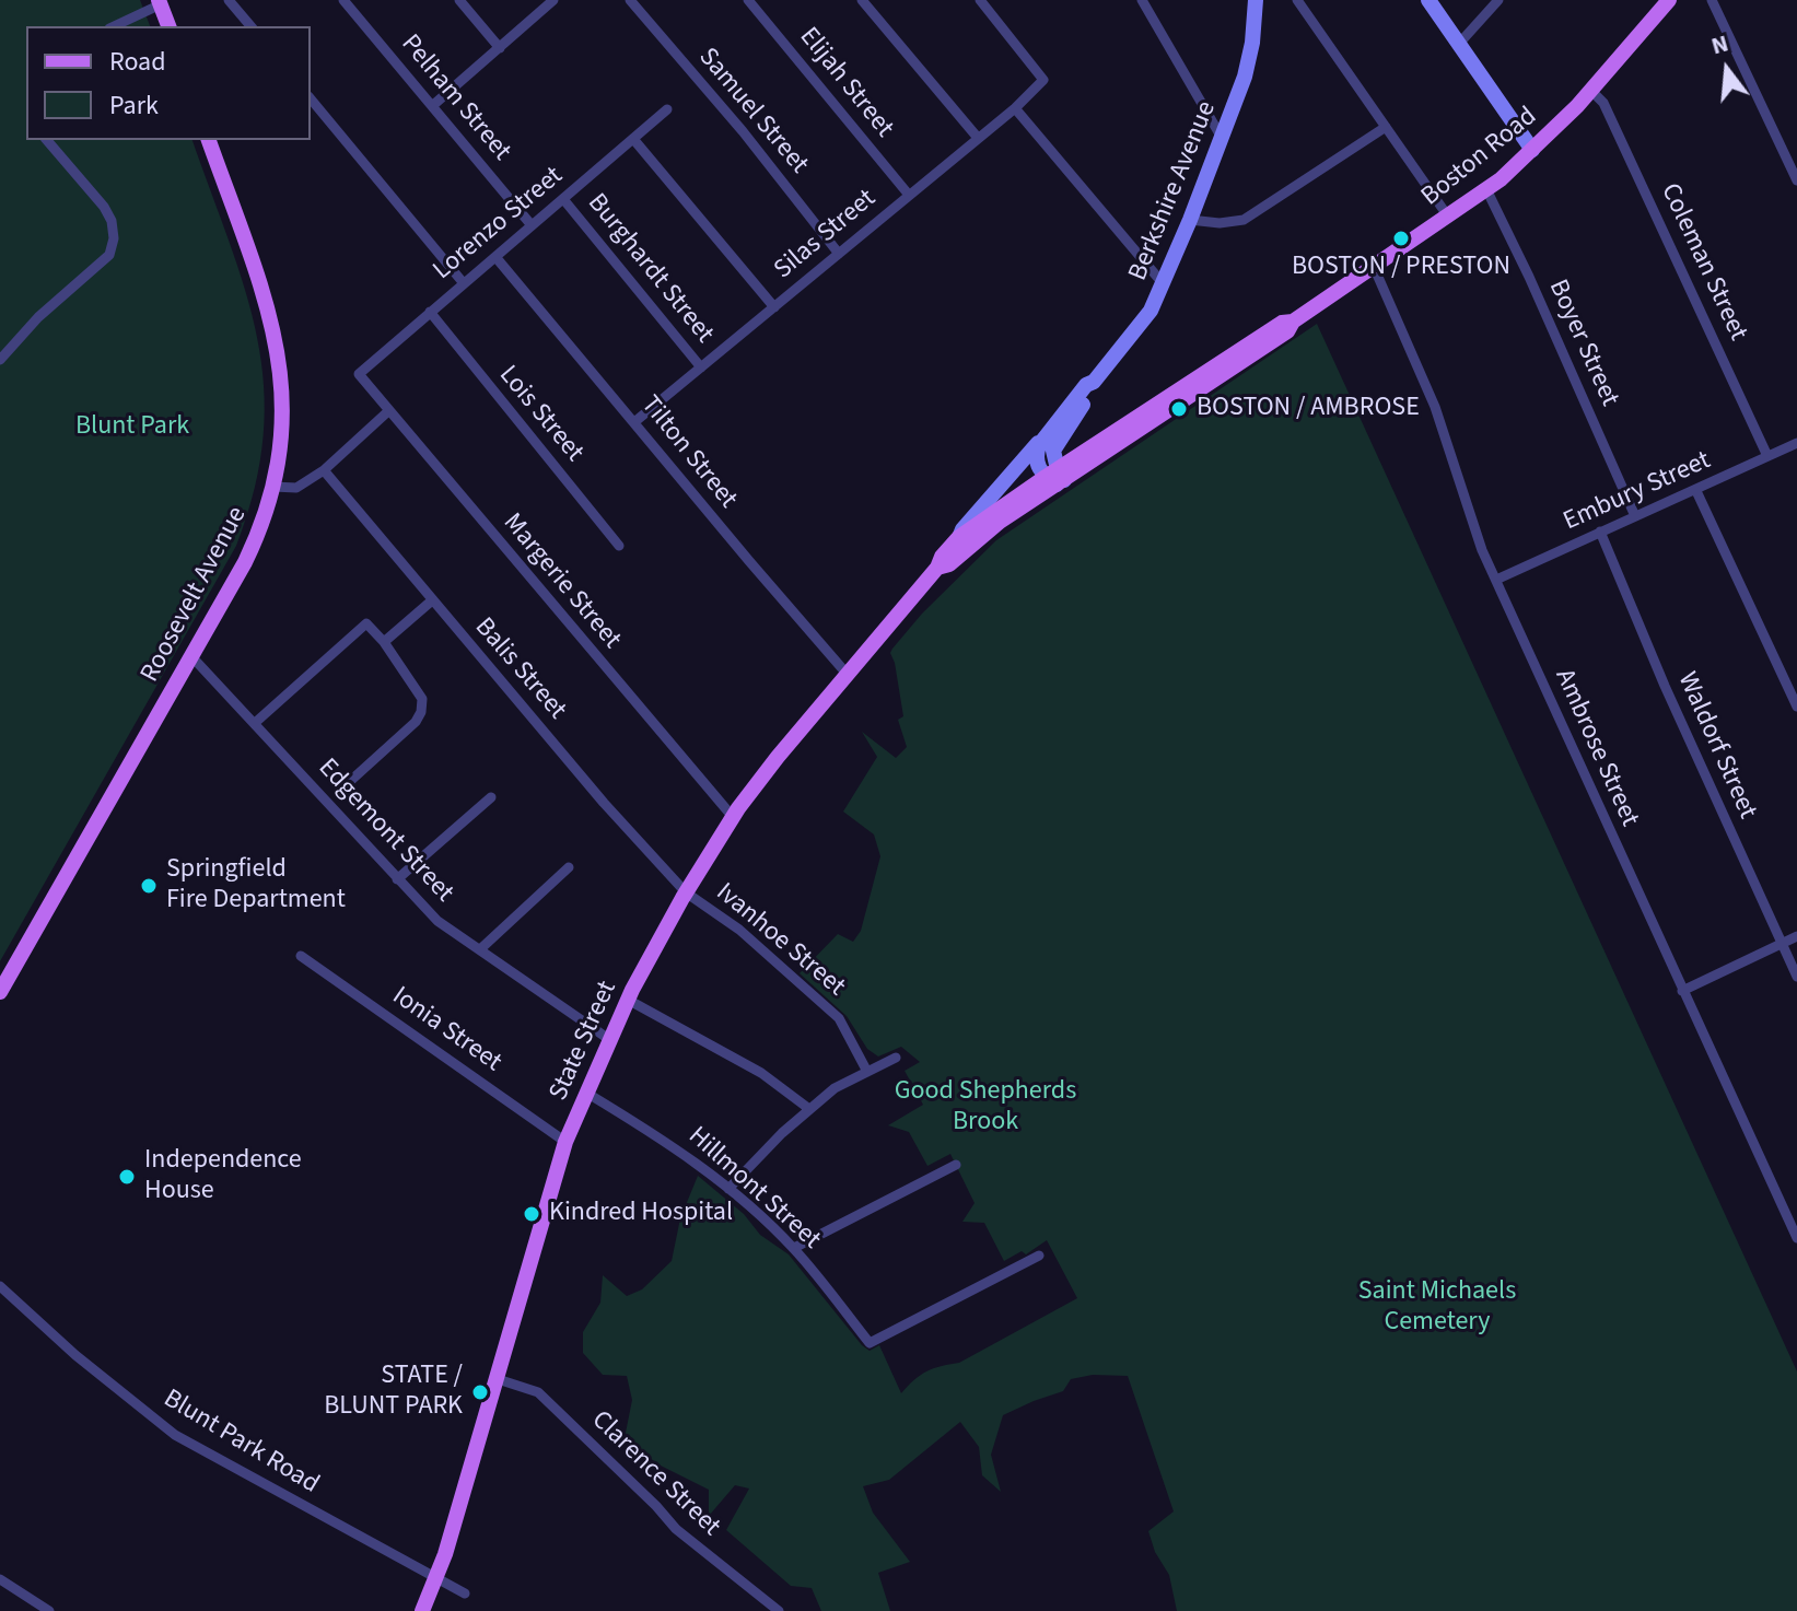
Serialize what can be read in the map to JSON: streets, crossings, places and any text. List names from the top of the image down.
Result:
{
  "streets": {
    "main road": [
      "Boston Road",
      "Berkshire Avenue",
      "Roosevelt Avenue",
      "State Street"
    ],
    "street": [
      "Elijah Street",
      "Pelham Street",
      "Samuel Street",
      "Lorenzo Street",
      "Silas Street",
      "Coleman Street",
      "Burghardt Street",
      "Boyer Street",
      "Lois Street",
      "Tilton Street",
      "Embury Street",
      "Margerie Street",
      "Balis Street",
      "Waldorf Street",
      "Ambrose Street",
      "Edgemont Street",
      "Ivanhoe Street",
      "Ionia Street",
      "Hillmont Street",
      "Blunt Park Road",
      "Clarence Street"
    ]
  },
  "crossings": [
    ["Elijah Street", "Silas Street"],
    ["Pelham Street", "Lorenzo Street"],
    ["Samuel Street", "Silas Street"],
    ["Boston Road", "Berkshire Avenue"],
    ["Boston Road", "Coleman Street"],
    ["Boston Road", "Boyer Street"],
    ["Boston Road", "Ambrose Street"],
    ["Boston Road", "State Street"],
    ["Berkshire Avenue", "State Street"],
    ["Lorenzo Street", "Burghardt Street"],
    ["Lorenzo Street", "Lois Street"],
    ["Lorenzo Street", "Tilton Street"],
    ["Lorenzo Street", "Margerie Street"],
    ["Silas Street", "Burghardt Street"],
    ["Silas Street", "Tilton Street"],
    ["Coleman Street", "Embury Street"],
    ["Boyer Street", "Embury Street"],
    ["Tilton Street", "State Street"],
    ["Embury Street", "Waldorf Street"],
    ["Embury Street", "Ambrose Street"],
    ["Margerie Street", "State Street"],
    ["Roosevelt Avenue", "Edgemont Street"],
    ["Balis Street", "Ivanhoe Street"],
    ["Balis Street", "State Street"],
    ["Edgemont Street", "State Street"],
    ["Ivanhoe Street", "State Street"],
    ["Ionia Street", "State Street"],
    ["State Street", "Hillmont Street"],
    ["State Street", "Blunt Park Road"],
    ["State Street", "Clarence Street"]
  ],
  "parks": ["Blunt Park", "Good Shepherds Brook", "Saint Michaels Cemetery"],
  "places": [
    "BOSTON / PRESTON",
    "BOSTON / AMBROSE",
    "Springfield Fire Department",
    "Independence House",
    "Kindred Hospital",
    "STATE / BLUNT PARK"
  ],
  "legend": ["Road", "Park"],
  "north": "top"
}
